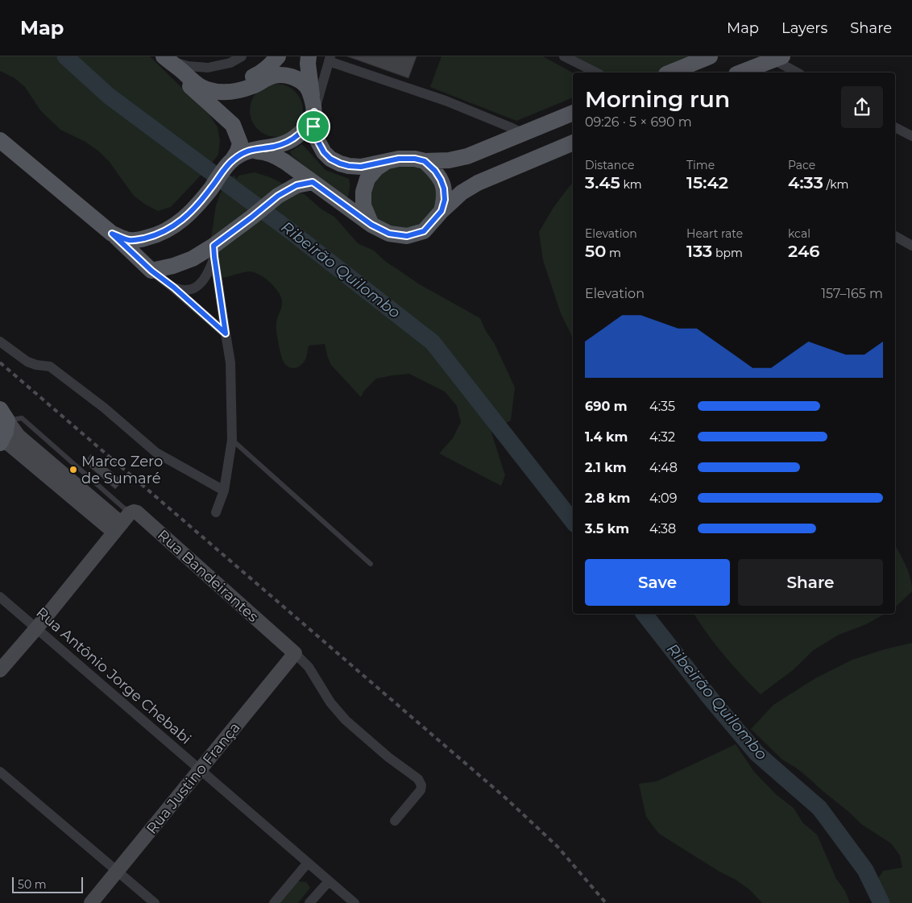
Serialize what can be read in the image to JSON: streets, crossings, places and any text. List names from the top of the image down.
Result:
{
  "streets": {
    "street": ["Rua Bandeirantes", "Rua Antônio Jorge Chebabi", "Rua Justino França"]
  },
  "crossings": [
    ["Rua Bandeirantes", "Rua Justino França"],
    ["Rua Antônio Jorge Chebabi", "Rua Justino França"]
  ],
  "water": ["Ribeirão Quilombo"],
  "places": ["Marco Zero de Sumaré"],
  "scale_bar": "50 m",
  "page": {
    "header": "Map",
    "nav": ["Map", "Layers", "Share"],
    "heading": ["Morning run", "09:26 · 5 × 690 m"],
    "stats": [
      ["Distance", "3.45 km"],
      ["Time", "15:42"],
      ["Pace", "4:33 /km"],
      ["Elevation", "50 m"],
      ["Heart rate", "133 bpm"],
      ["kcal", "246"]
    ],
    "chart": ["Elevation", "157–165 m"],
    "list": [
      {
        "name": "690 m",
        "note": "4:35"
      },
      {
        "name": "1.4 km",
        "note": "4:32"
      },
      {
        "name": "2.1 km",
        "note": "4:48"
      },
      {
        "name": "2.8 km",
        "note": "4:09"
      },
      {
        "name": "3.5 km",
        "note": "4:38"
      }
    ],
    "buttons": ["Save", "Share"],
    "scale": "50 m"
  }
}
